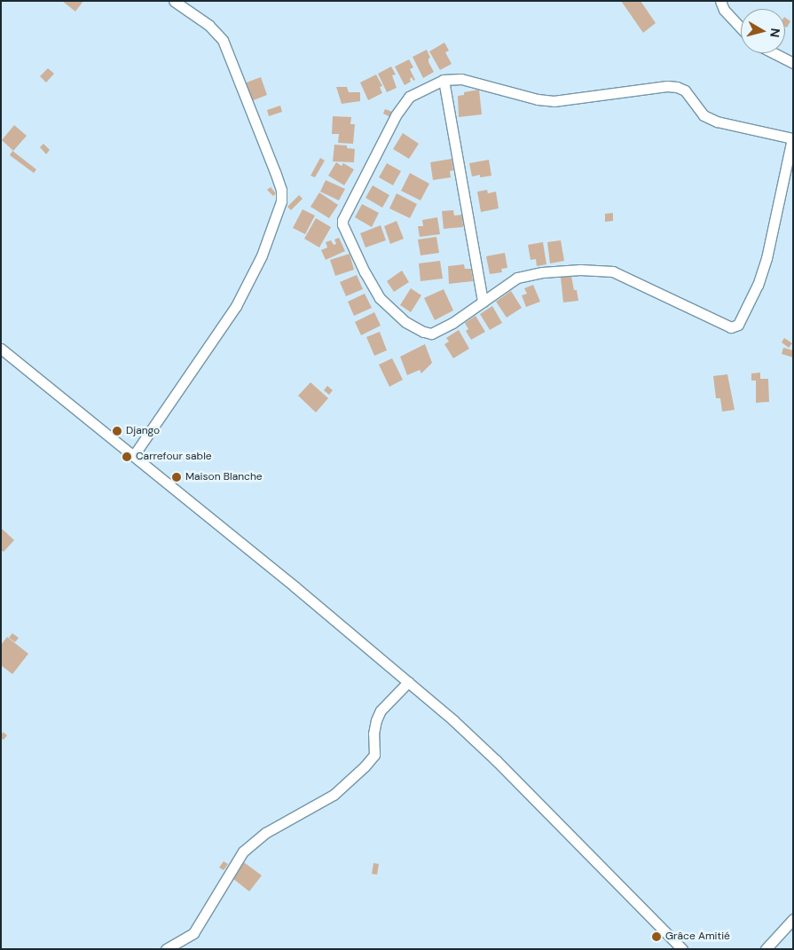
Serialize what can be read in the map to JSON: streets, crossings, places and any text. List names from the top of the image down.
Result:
{
  "places": [
    "Django",
    "Carrefour sable",
    "Maison Blanche",
    "Grâce Amitié"
  ],
  "north": "right"
}
